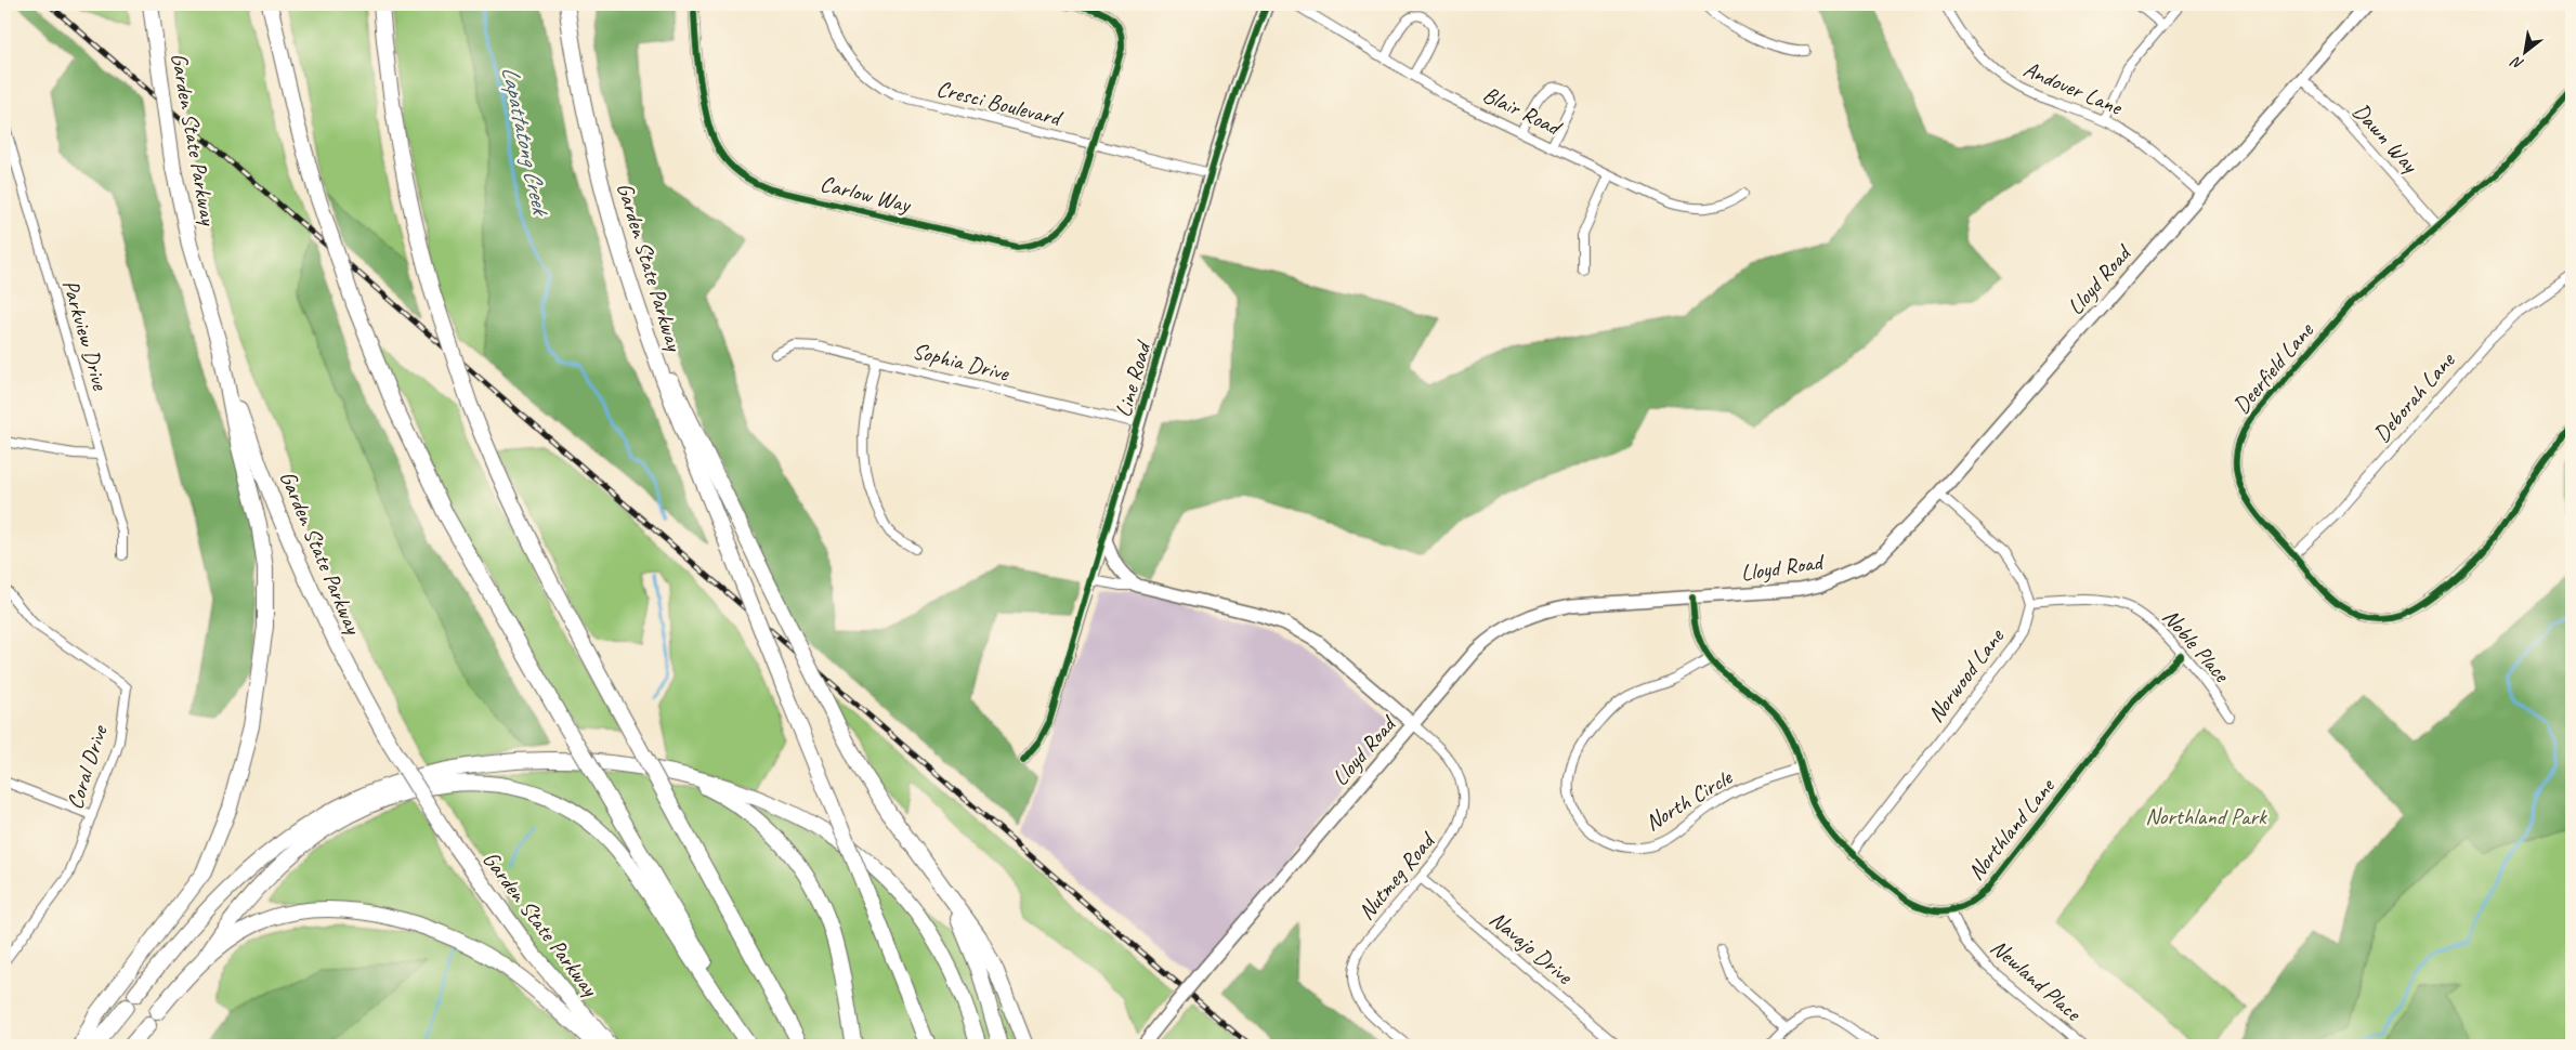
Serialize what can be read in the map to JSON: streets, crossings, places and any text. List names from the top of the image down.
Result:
{
  "streets": {
    "highway": ["Garden State Parkway"],
    "main road": ["Lloyd Road", "Line Road"],
    "street": [
      "Andover Lane",
      "Cresci Boulevard",
      "Blair Road",
      "Dawn Way",
      "Carlow Way",
      "Parkview Drive",
      "Sophia Drive",
      "Deerfield Lane",
      "Deborah Lane",
      "Noble Place",
      "Norwood Lane",
      "Coral Drive",
      "North Circle",
      "Northland Lane",
      "Nutmeg Road",
      "Navajo Drive",
      "Newland Place"
    ]
  },
  "crossings": [
    ["Andover Lane", "Lloyd Road"],
    ["Cresci Boulevard", "Carlow Way"],
    ["Cresci Boulevard", "Line Road"],
    ["Dawn Way", "Lloyd Road"],
    ["Dawn Way", "Deerfield Lane"],
    ["Lloyd Road", "Nutmeg Road"],
    ["Sophia Drive", "Line Road"],
    ["Deerfield Lane", "Deborah Lane"],
    ["Noble Place", "Norwood Lane"],
    ["Noble Place", "Northland Lane"],
    ["Northland Lane", "Newland Place"],
    ["Nutmeg Road", "Navajo Drive"]
  ],
  "water": ["Lapattatong Creek"],
  "parks": ["Northland Park"],
  "north": "bottom left"
}
